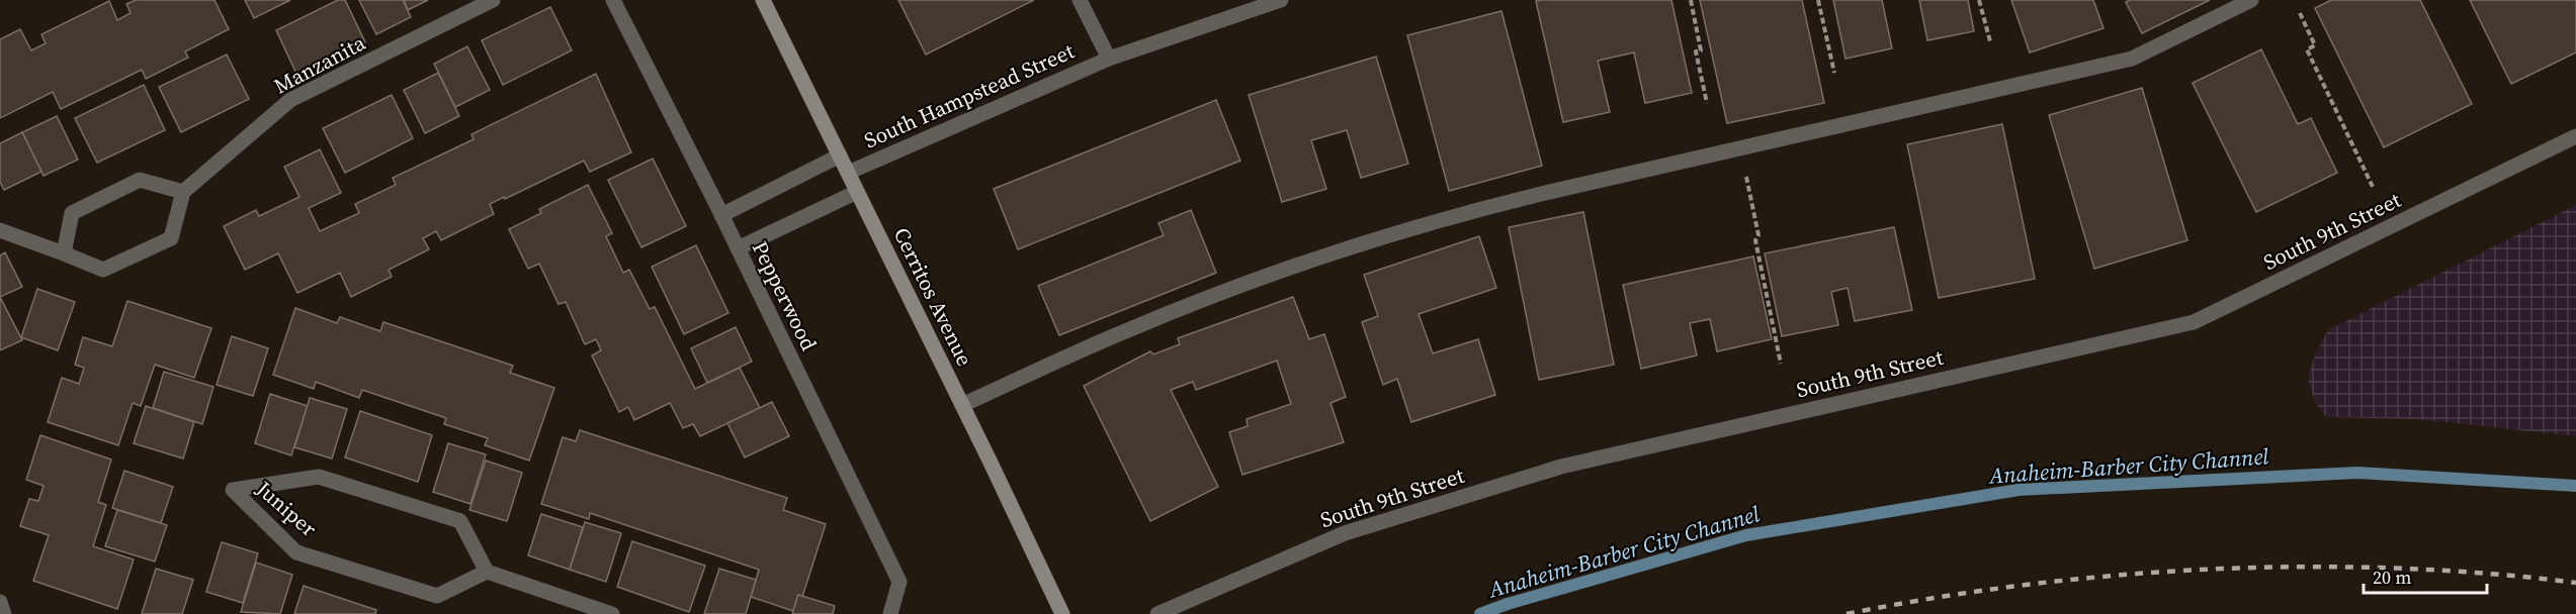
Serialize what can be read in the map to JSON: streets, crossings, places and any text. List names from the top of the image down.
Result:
{
  "streets": {
    "street": [
      "Manzanita",
      "South Hampstead Street",
      "South 9th Street",
      "Pepperwood",
      "Cerritos Avenue",
      "Juniper"
    ]
  },
  "crossings": [
    ["South Hampstead Street", "Pepperwood"],
    ["South Hampstead Street", "Cerritos Avenue"]
  ],
  "water": ["Anaheim-Barber City Channel"],
  "scale_bar": "20 m"
}
